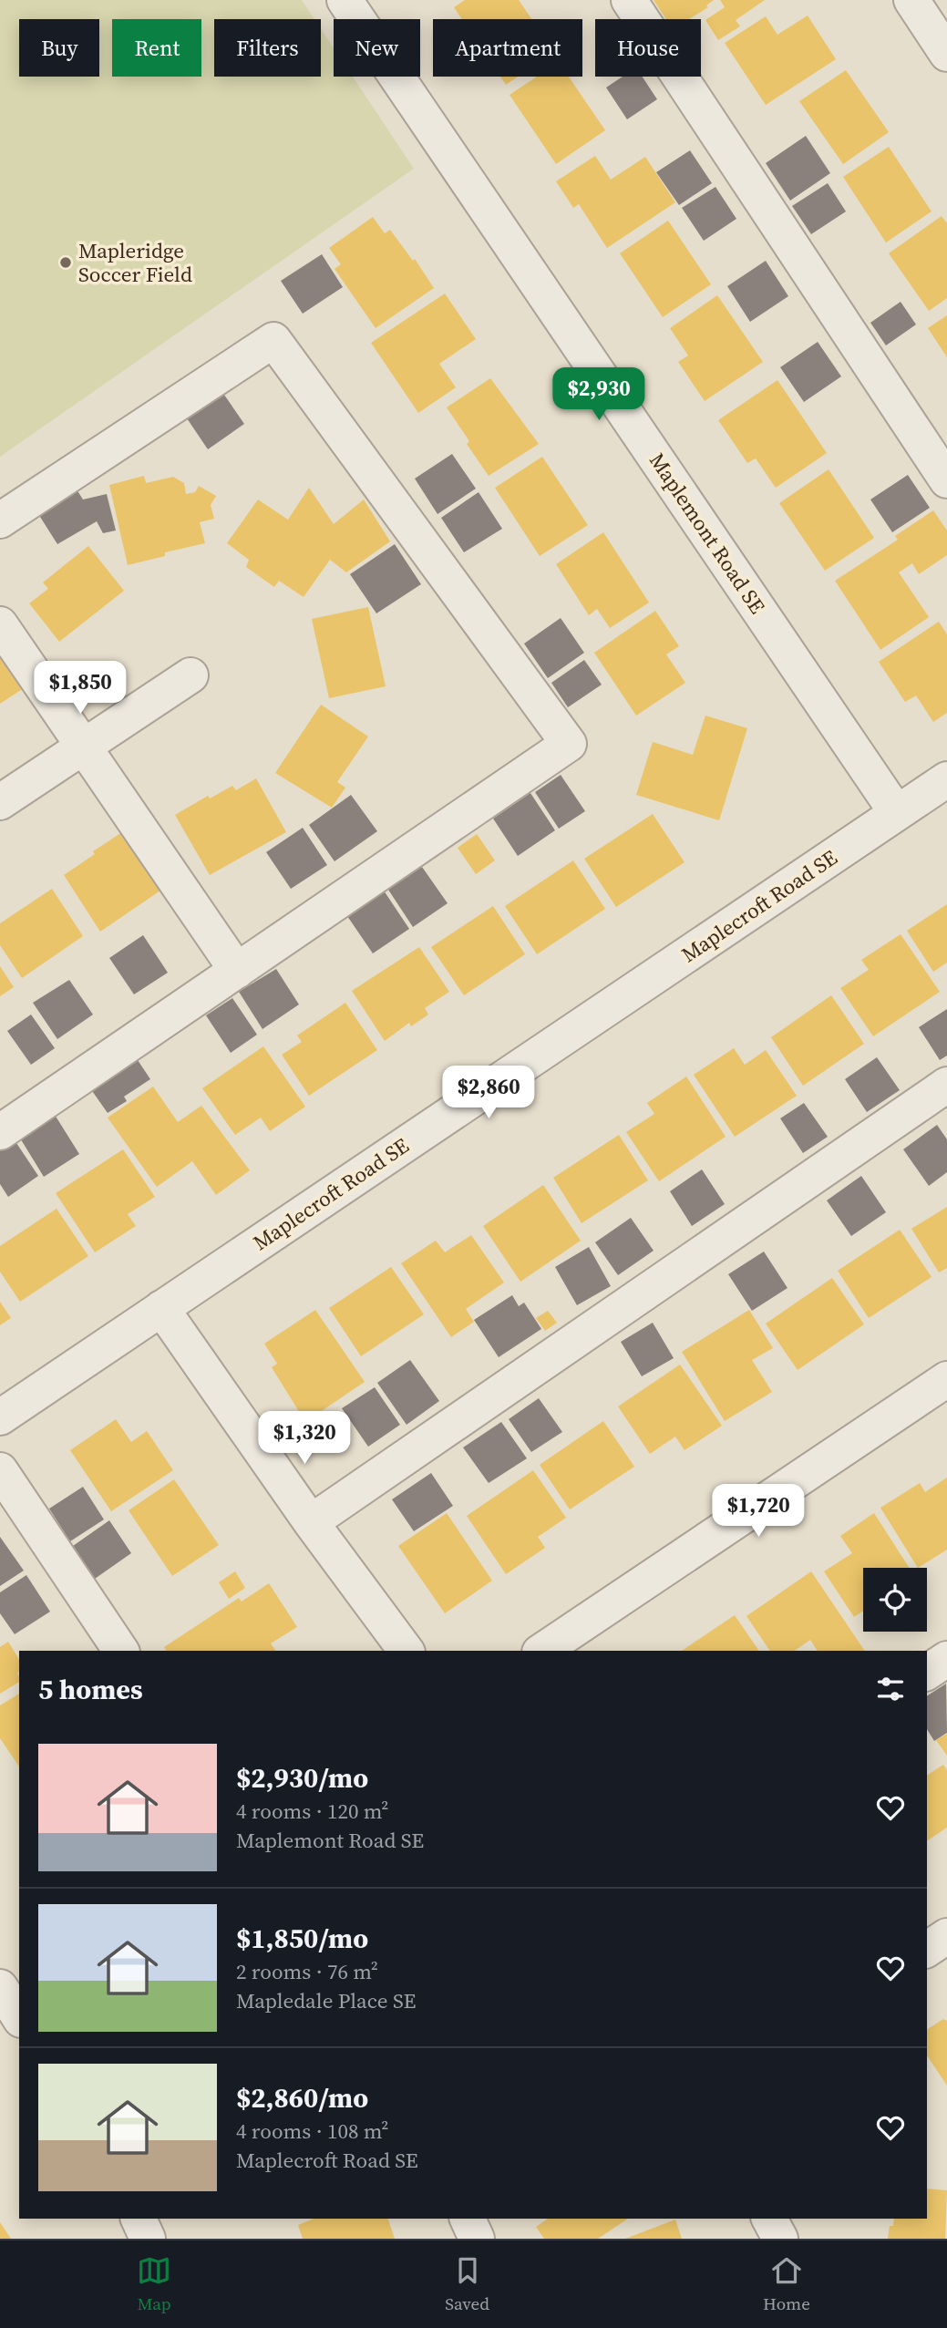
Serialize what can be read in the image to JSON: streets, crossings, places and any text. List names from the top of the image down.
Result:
{
  "streets": {
    "street": ["Maplemont Road SE", "Maplecroft Road SE"]
  },
  "crossings": [
    ["Maplemont Road SE", "Maplecroft Road SE"]
  ],
  "places": ["Mapleridge Soccer Field"],
  "page": {
    "chip": [
      "Buy",
      "Rent",
      "Filters",
      "New",
      "Apartment",
      "House"
    ],
    "price": [
      "$2,930",
      "$1,850",
      "$2,860",
      "$1,320",
      "$1,720"
    ],
    "heading": "5 homes",
    "list": [
      {
        "name": "$2,930/mo",
        "note": "4 rooms · 120 m² · Maplemont Road SE"
      },
      {
        "name": "$1,850/mo",
        "note": "2 rooms · 76 m² · Mapledale Place SE"
      },
      {
        "name": "$2,860/mo",
        "note": "4 rooms · 108 m² · Maplecroft Road SE"
      }
    ],
    "tabs": ["Map", "Saved", "Home"]
  }
}
